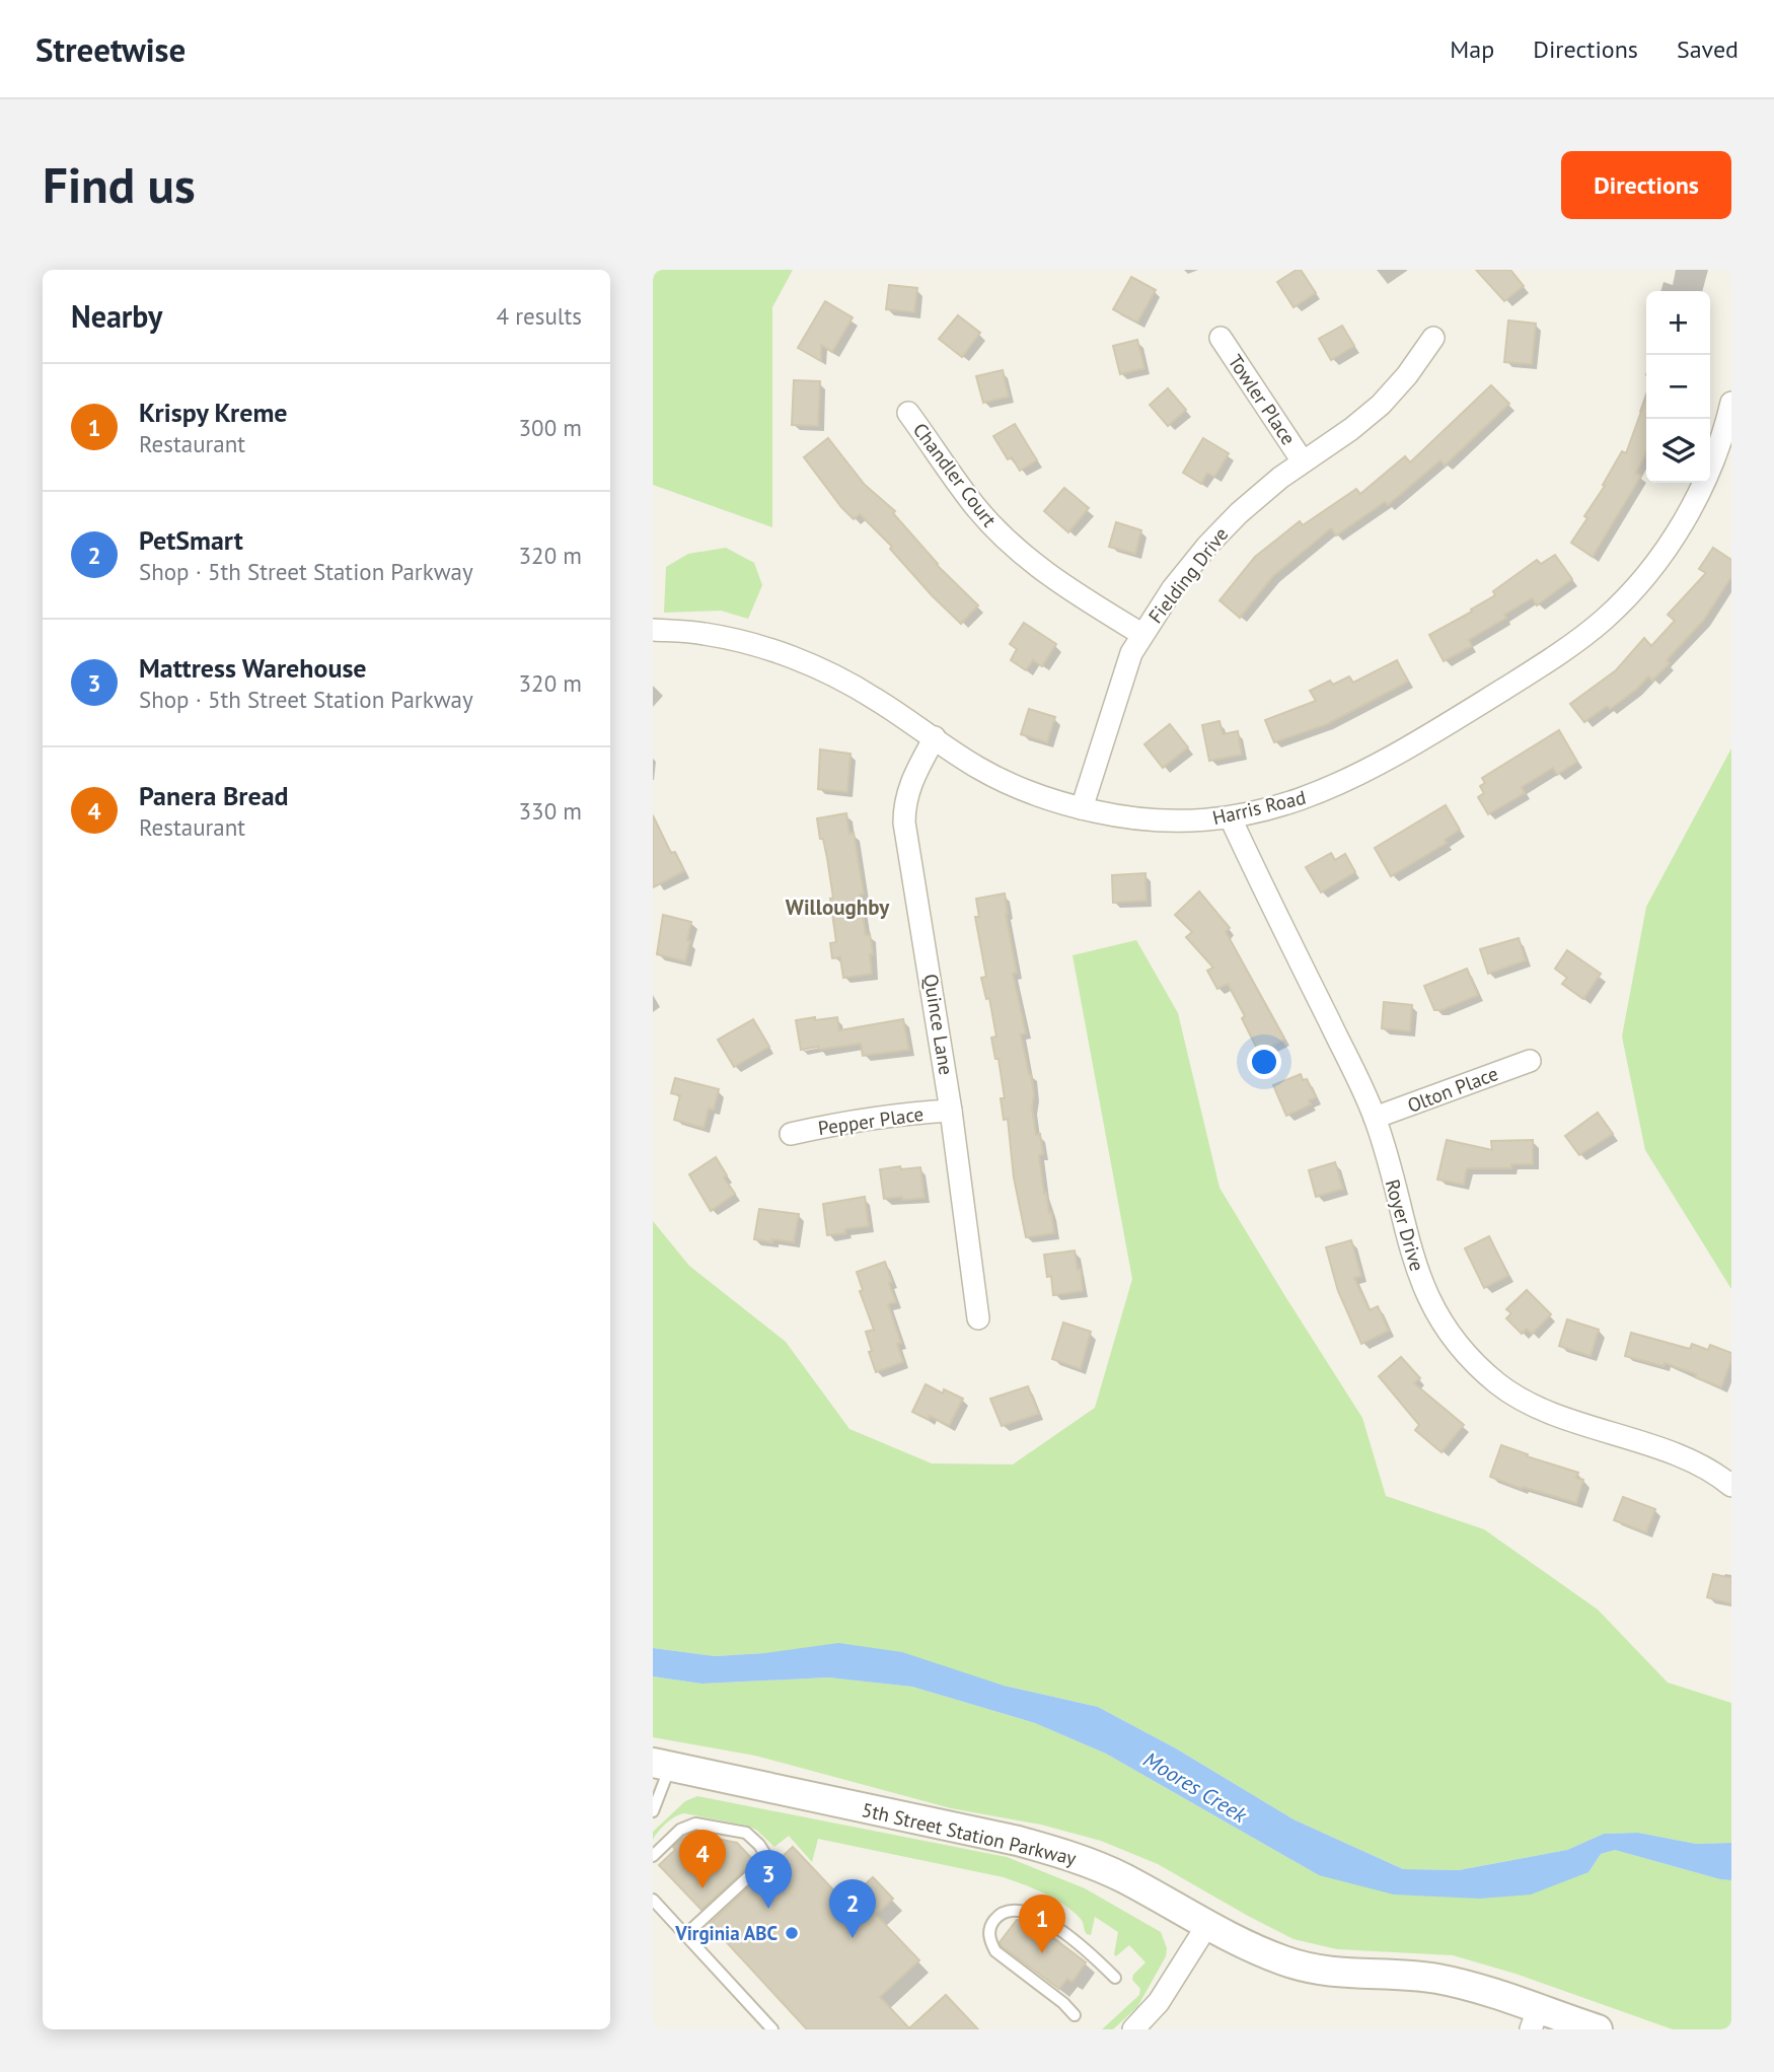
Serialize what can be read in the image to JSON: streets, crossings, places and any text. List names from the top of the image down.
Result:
{
  "streets": {
    "street": [
      "Towler Place",
      "Chandler Court",
      "Fielding Drive",
      "Harris Road",
      "Quince Lane",
      "Olton Place",
      "Pepper Place",
      "Royer Drive",
      "5th Street Station Parkway"
    ]
  },
  "crossings": [
    ["Towler Place", "Fielding Drive"],
    ["Chandler Court", "Fielding Drive"],
    ["Fielding Drive", "Harris Road"],
    ["Harris Road", "Quince Lane"],
    ["Harris Road", "Royer Drive"],
    ["Quince Lane", "Pepper Place"],
    ["Olton Place", "Royer Drive"]
  ],
  "districts": ["Willoughby"],
  "water": ["Moores Creek"],
  "places": ["Virginia ABC"],
  "page": {
    "header": "Streetwise",
    "nav": ["Map", "Directions", "Saved"],
    "buttons": "Directions",
    "title": "Find us",
    "heading": ["Nearby", "4 results"],
    "map_buttons": ["+", "−"],
    "list": [
      {
        "mark": "1",
        "name": "Krispy Kreme",
        "note": "Restaurant",
        "value": "300 m"
      },
      {
        "mark": "2",
        "name": "PetSmart",
        "note": "Shop · 5th Street Station Parkway",
        "value": "320 m"
      },
      {
        "mark": "3",
        "name": "Mattress Warehouse",
        "note": "Shop · 5th Street Station Parkway",
        "value": "320 m"
      },
      {
        "mark": "4",
        "name": "Panera Bread",
        "note": "Restaurant",
        "value": "330 m"
      }
    ],
    "pins": [
      "4",
      "3",
      "2",
      "1"
    ]
  }
}
